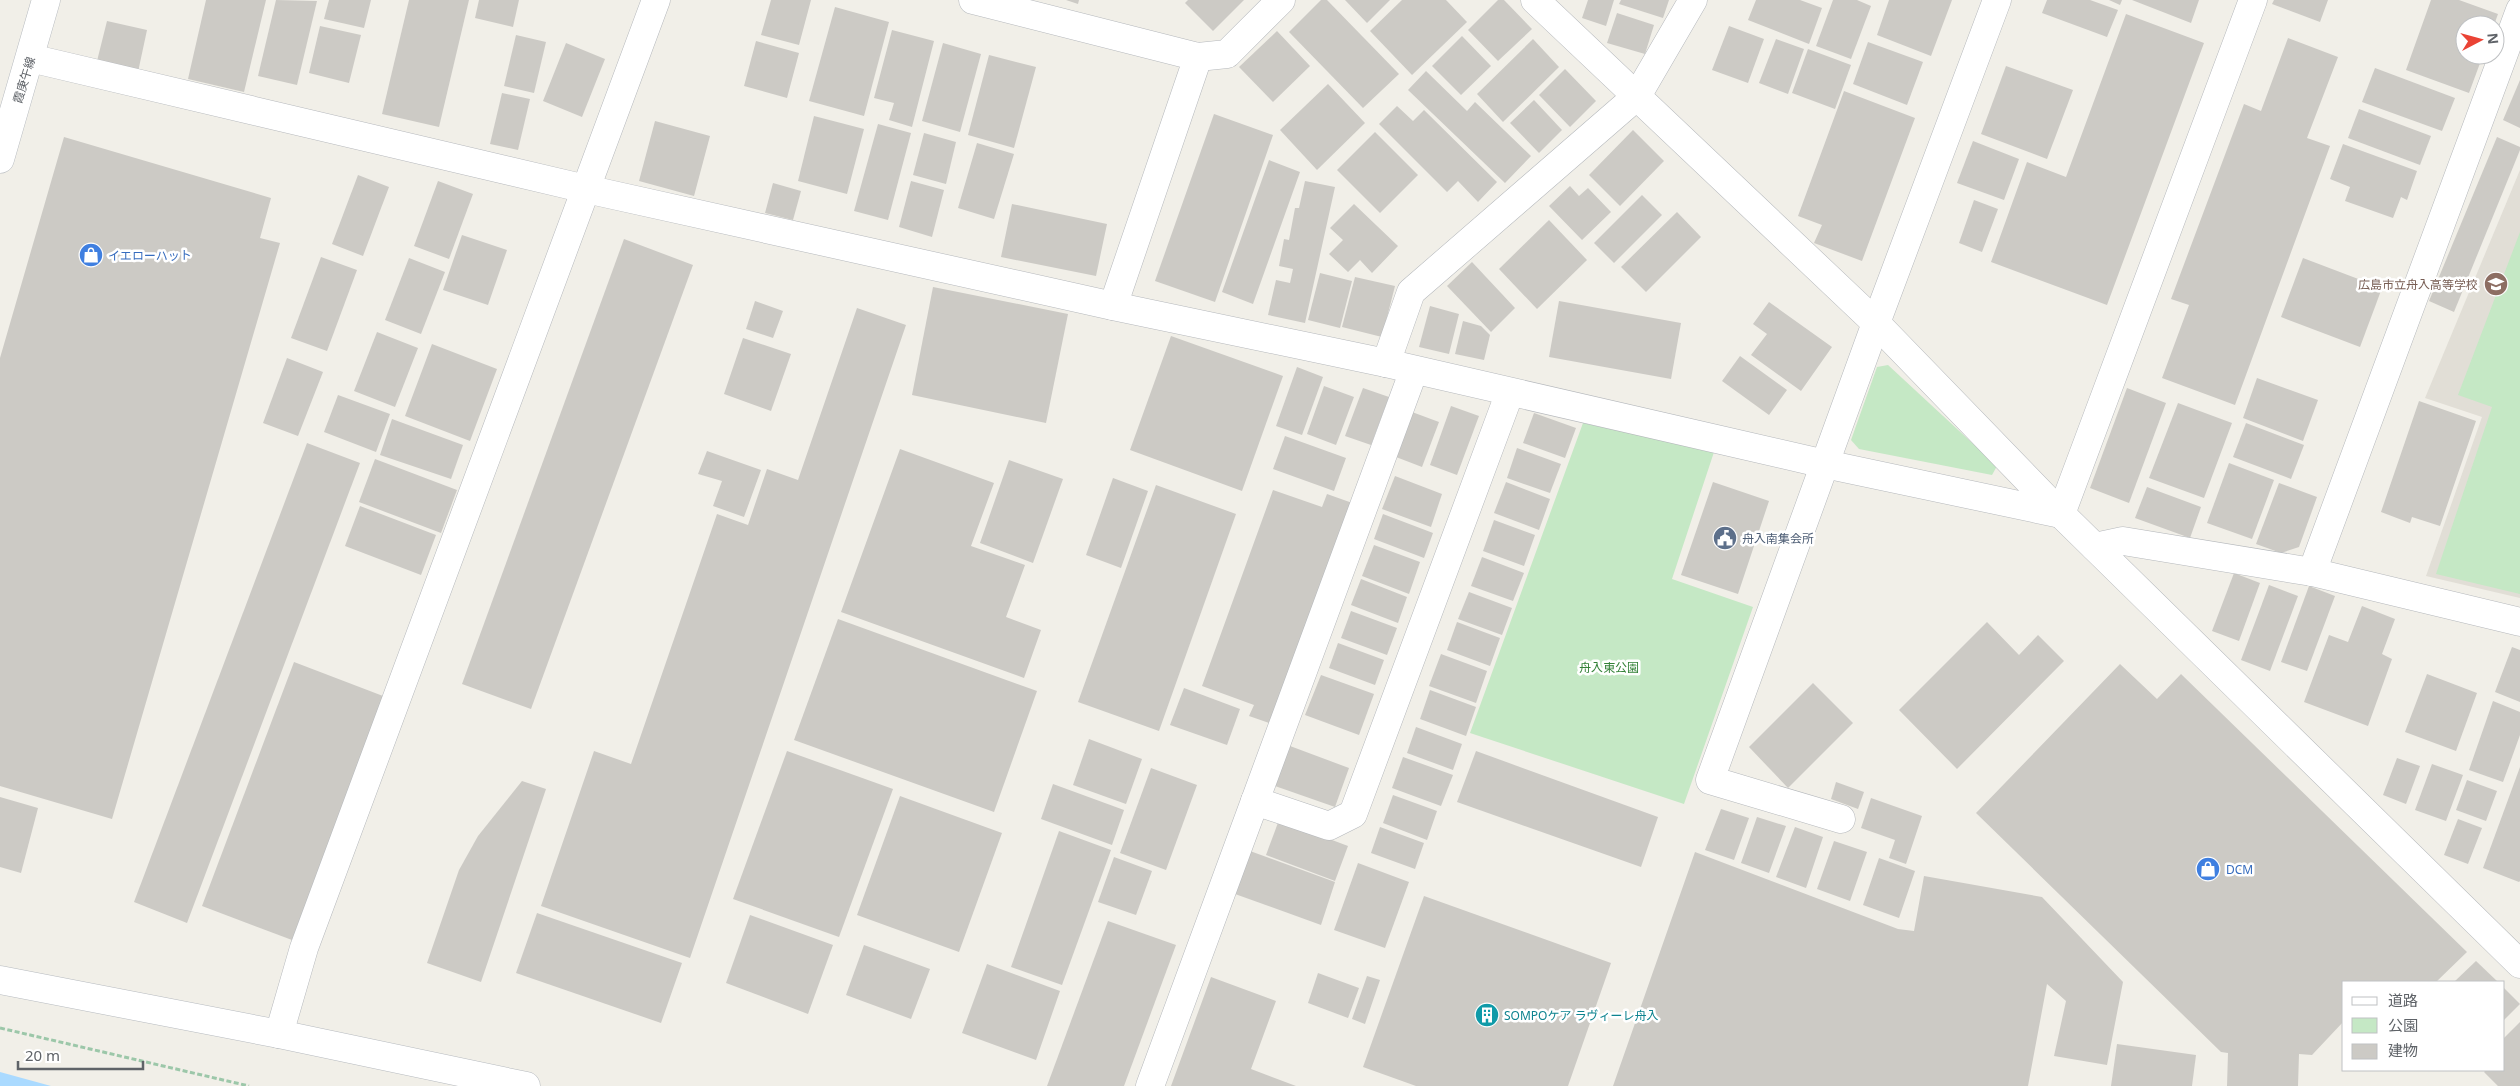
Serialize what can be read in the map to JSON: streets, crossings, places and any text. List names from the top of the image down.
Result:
{
  "streets": {
    "street": ["霞庚午線"]
  },
  "parks": ["舟入東公園"],
  "places": {
    "shop": ["イエローハット", "DCM"],
    "school or university": ["広島市立舟入高等学校"],
    "public building": ["舟入南集会所"],
    "building": ["SOMPOケア ラヴィーレ舟入"]
  },
  "legend": ["道路", "公園", "建物"],
  "scale_bar": "20 m",
  "north": "right"
}
